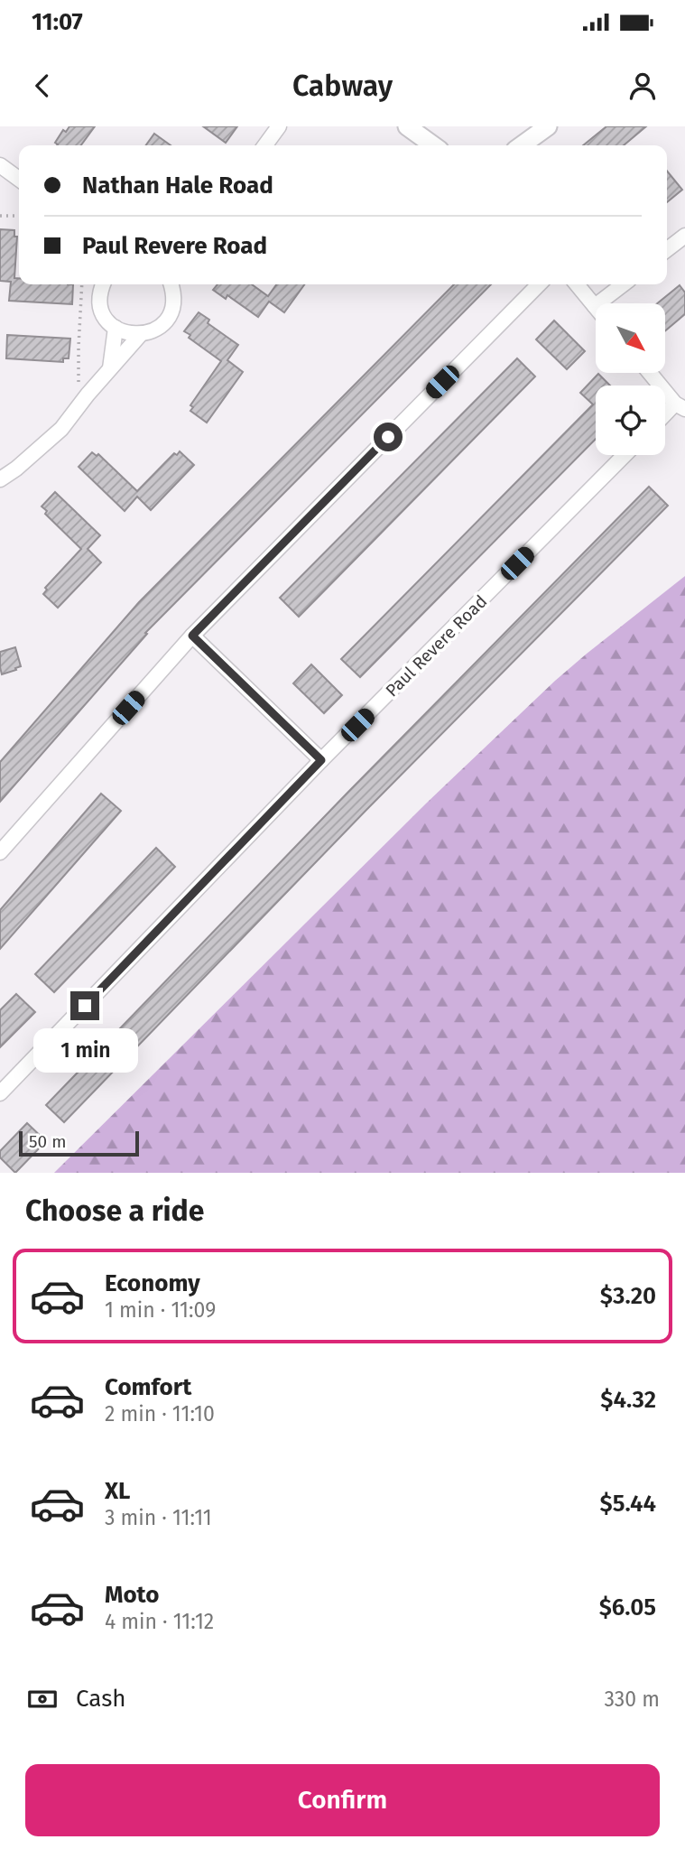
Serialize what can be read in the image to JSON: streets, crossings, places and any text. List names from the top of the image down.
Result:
{
  "streets": {
    "street": ["Paul Revere Road"]
  },
  "scale_bar": "50 m",
  "north": "bottom right",
  "page": {
    "status": "11:07",
    "header": "Cabway",
    "banner": ["Nathan Hale Road", "Paul Revere Road"],
    "bubble": "1 min",
    "scale": "50 m",
    "heading": "Choose a ride",
    "list": [
      {
        "name": "Economy",
        "note": "1 min · 11:09",
        "value": "$3.20"
      },
      {
        "name": "Comfort",
        "note": "2 min · 11:10",
        "value": "$4.32"
      },
      {
        "name": "XL",
        "note": "3 min · 11:11",
        "value": "$5.44"
      },
      {
        "name": "Moto",
        "note": "4 min · 11:12",
        "value": "$6.05"
      }
    ],
    "pay": ["Cash", "330 m"],
    "buttons": "Confirm"
  }
}
